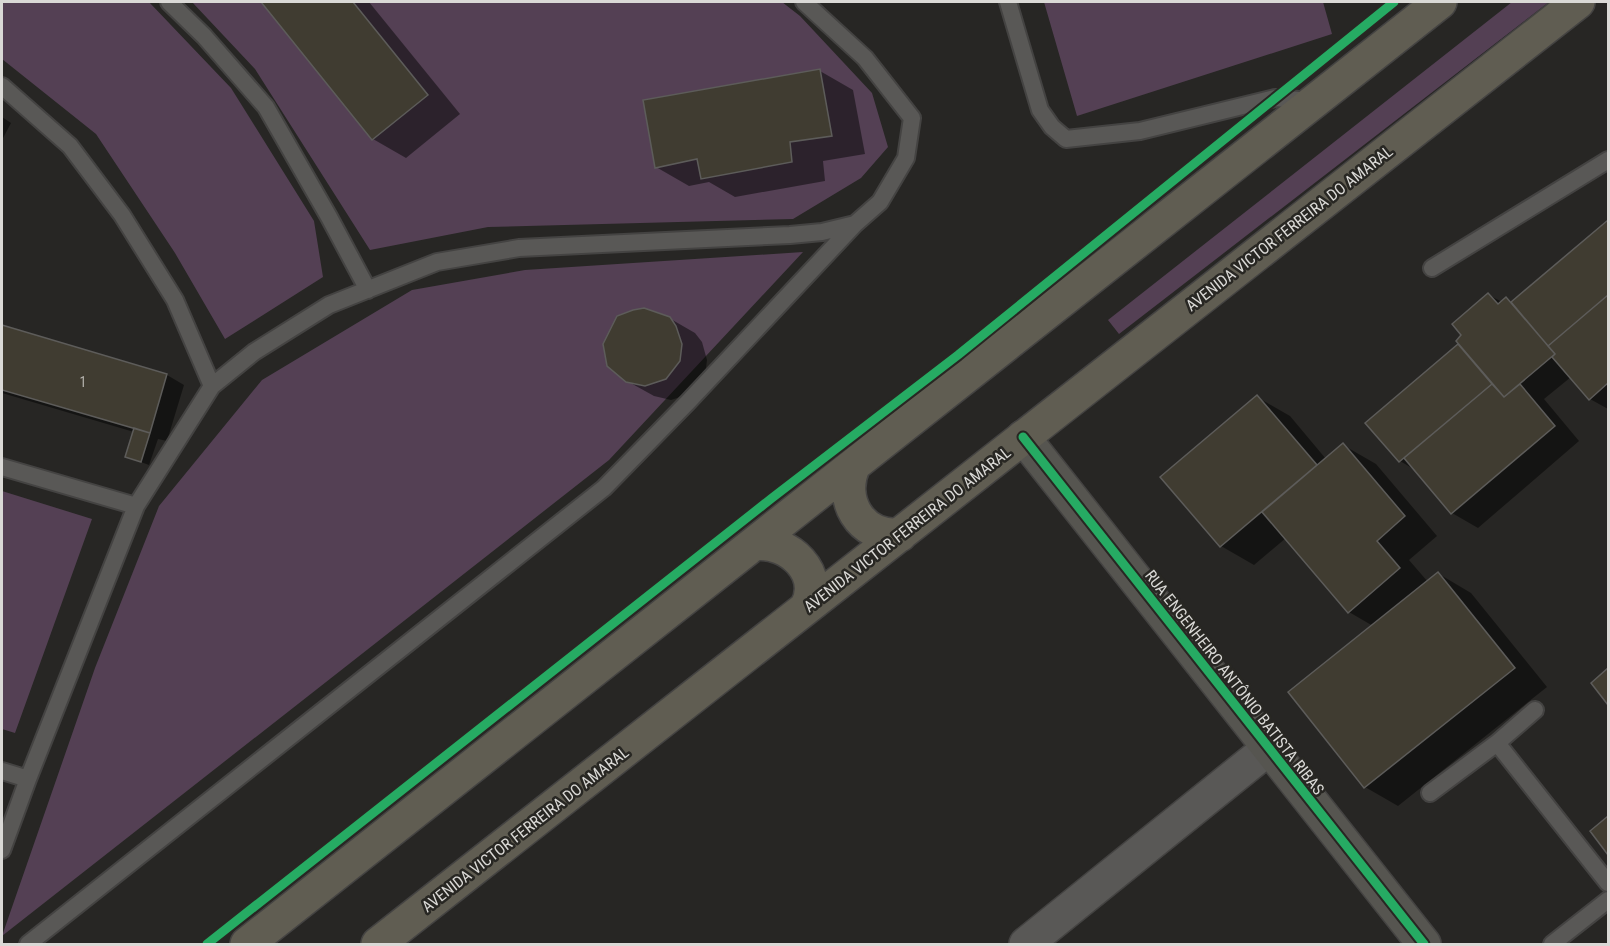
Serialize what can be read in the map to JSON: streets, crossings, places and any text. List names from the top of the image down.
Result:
{
  "streets": {
    "highway": ["AVENIDA VICTOR FERREIRA DO AMARAL"],
    "street": ["RUA ENGENHEIRO ANTÔNIO BATISTA RIBAS"]
  },
  "crossings": [
    ["AVENIDA VICTOR FERREIRA DO AMARAL", "RUA ENGENHEIRO ANTÔNIO BATISTA RIBAS"]
  ],
  "house_numbers": ["1"]
}
